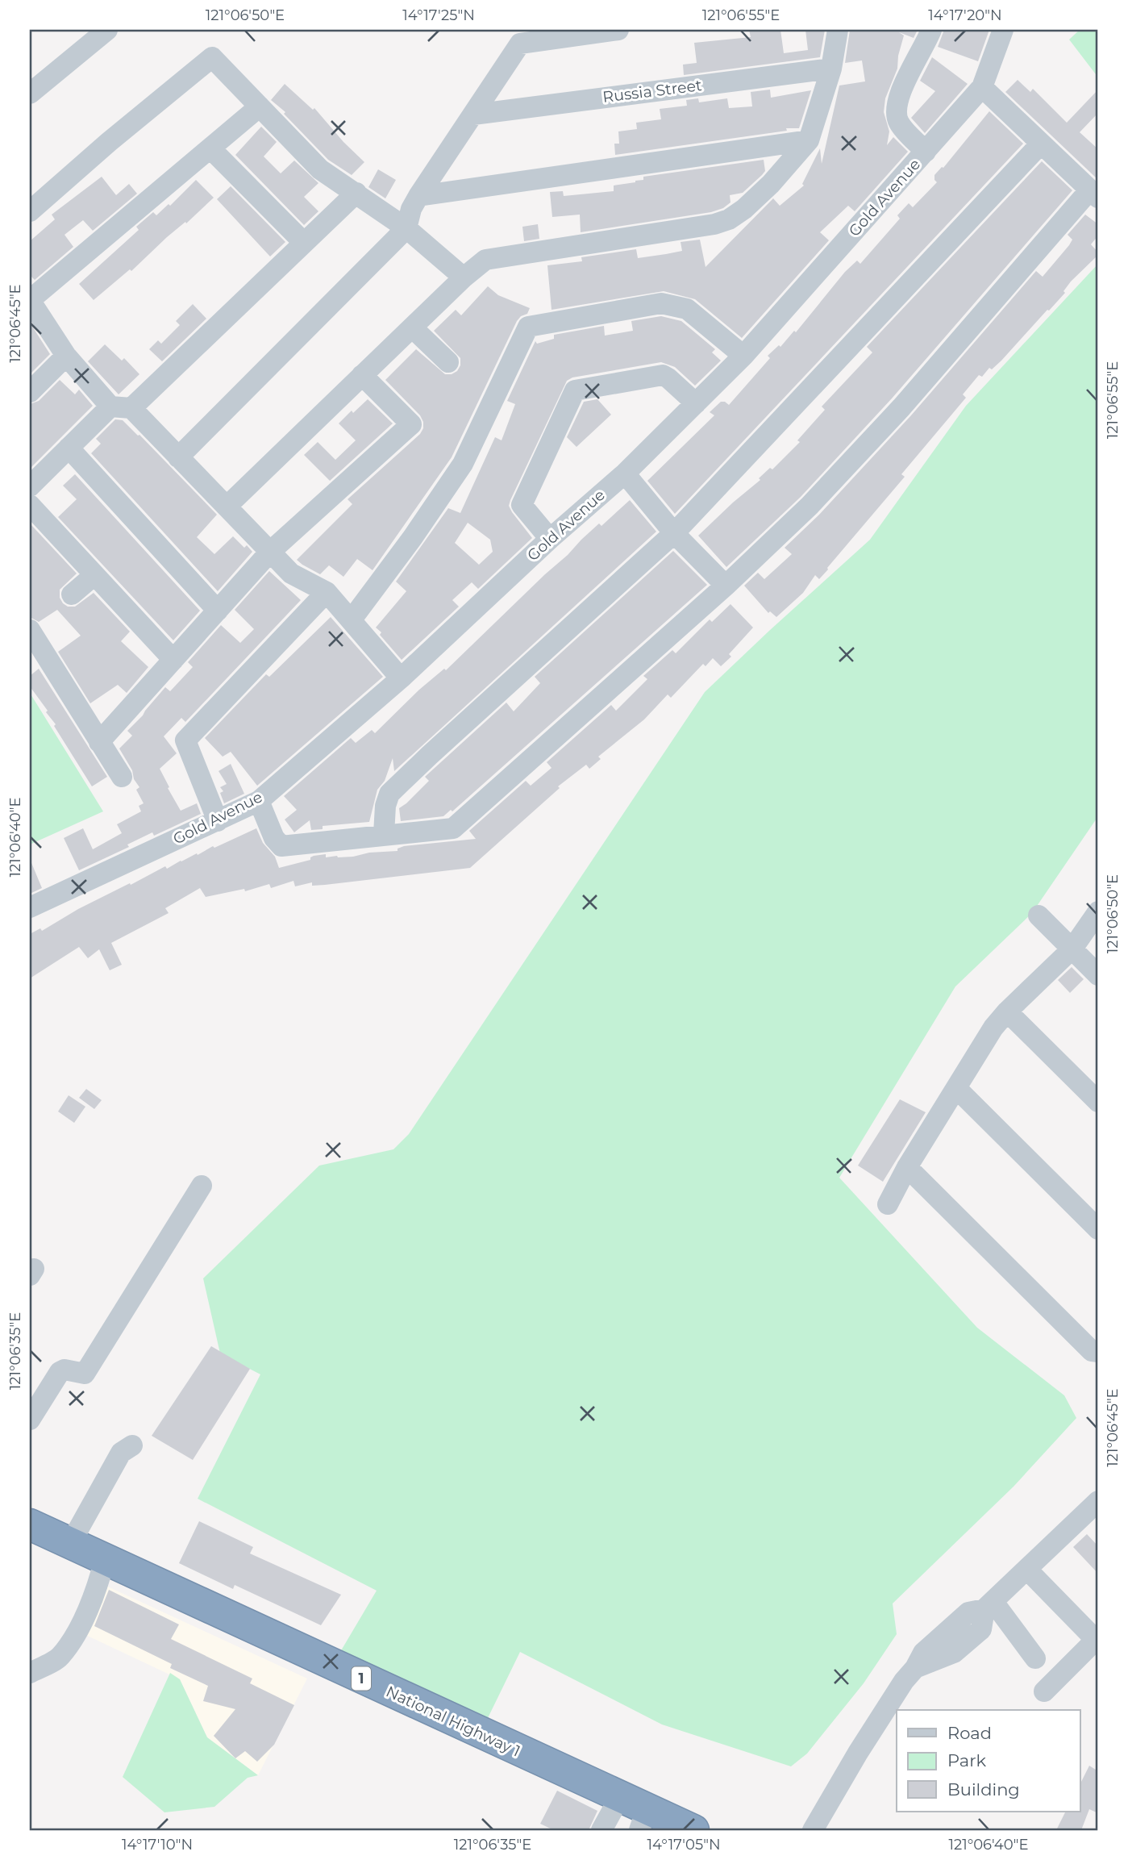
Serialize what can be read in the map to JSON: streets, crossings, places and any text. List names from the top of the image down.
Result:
{
  "streets": {
    "highway": ["1", "National Highway 1"],
    "street": ["Russia Street", "Gold Avenue"]
  },
  "legend": ["Road", "Park", "Building"],
  "coordinates": [
    "121°06'50\"E",
    "14°17'25\"N",
    "121°06'55\"E",
    "14°17'20\"N",
    "121°06'45\"E",
    "121°06'40\"E",
    "121°06'35\"E",
    "14°17'10\"N",
    "14°17'05\"N"
  ]
}
